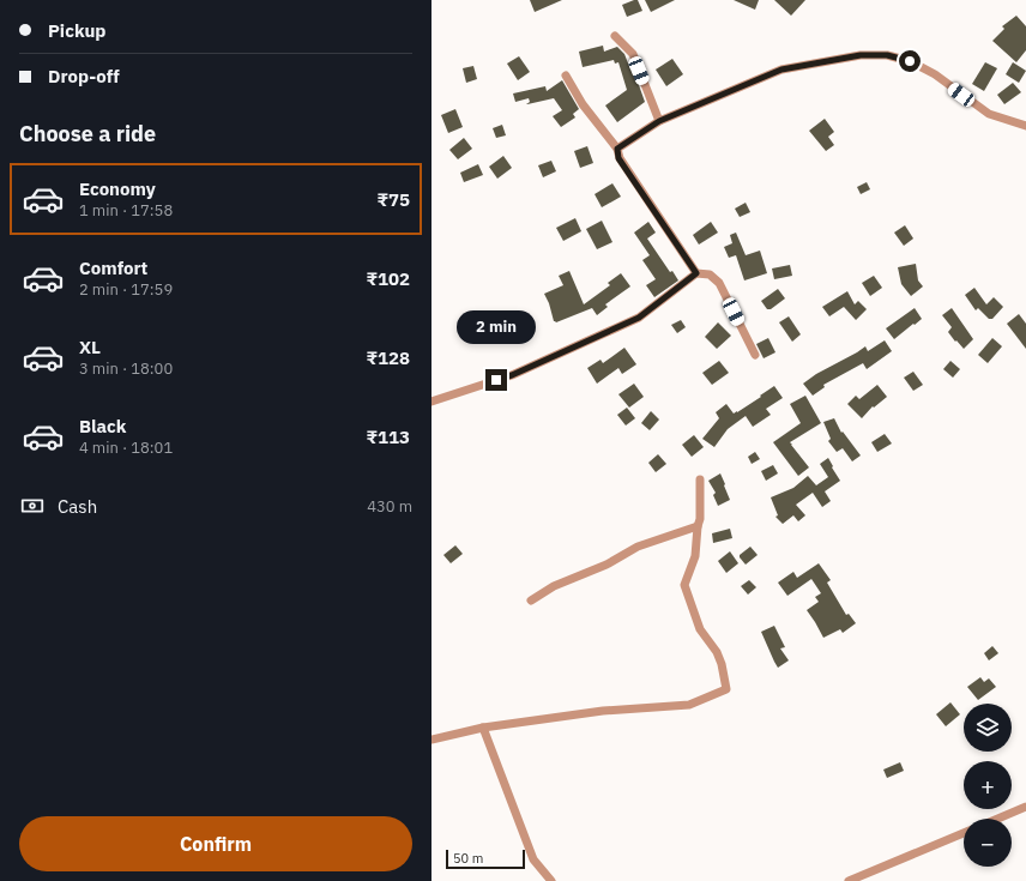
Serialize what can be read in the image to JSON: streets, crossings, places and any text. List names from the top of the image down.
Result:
{
  "scale_bar": "50 m",
  "page": {
    "banner": ["Pickup", "Drop-off"],
    "heading": "Choose a ride",
    "list": [
      {
        "name": "Economy",
        "note": "1 min · 17:58",
        "value": "₹75"
      },
      {
        "name": "Comfort",
        "note": "2 min · 17:59",
        "value": "₹102"
      },
      {
        "name": "XL",
        "note": "3 min · 18:00",
        "value": "₹128"
      },
      {
        "name": "Black",
        "note": "4 min · 18:01",
        "value": "₹113"
      }
    ],
    "bubble": "2 min",
    "pay": ["Cash", "430 m"],
    "map_buttons": ["+", "−"],
    "buttons": "Confirm",
    "scale": "50 m"
  }
}
